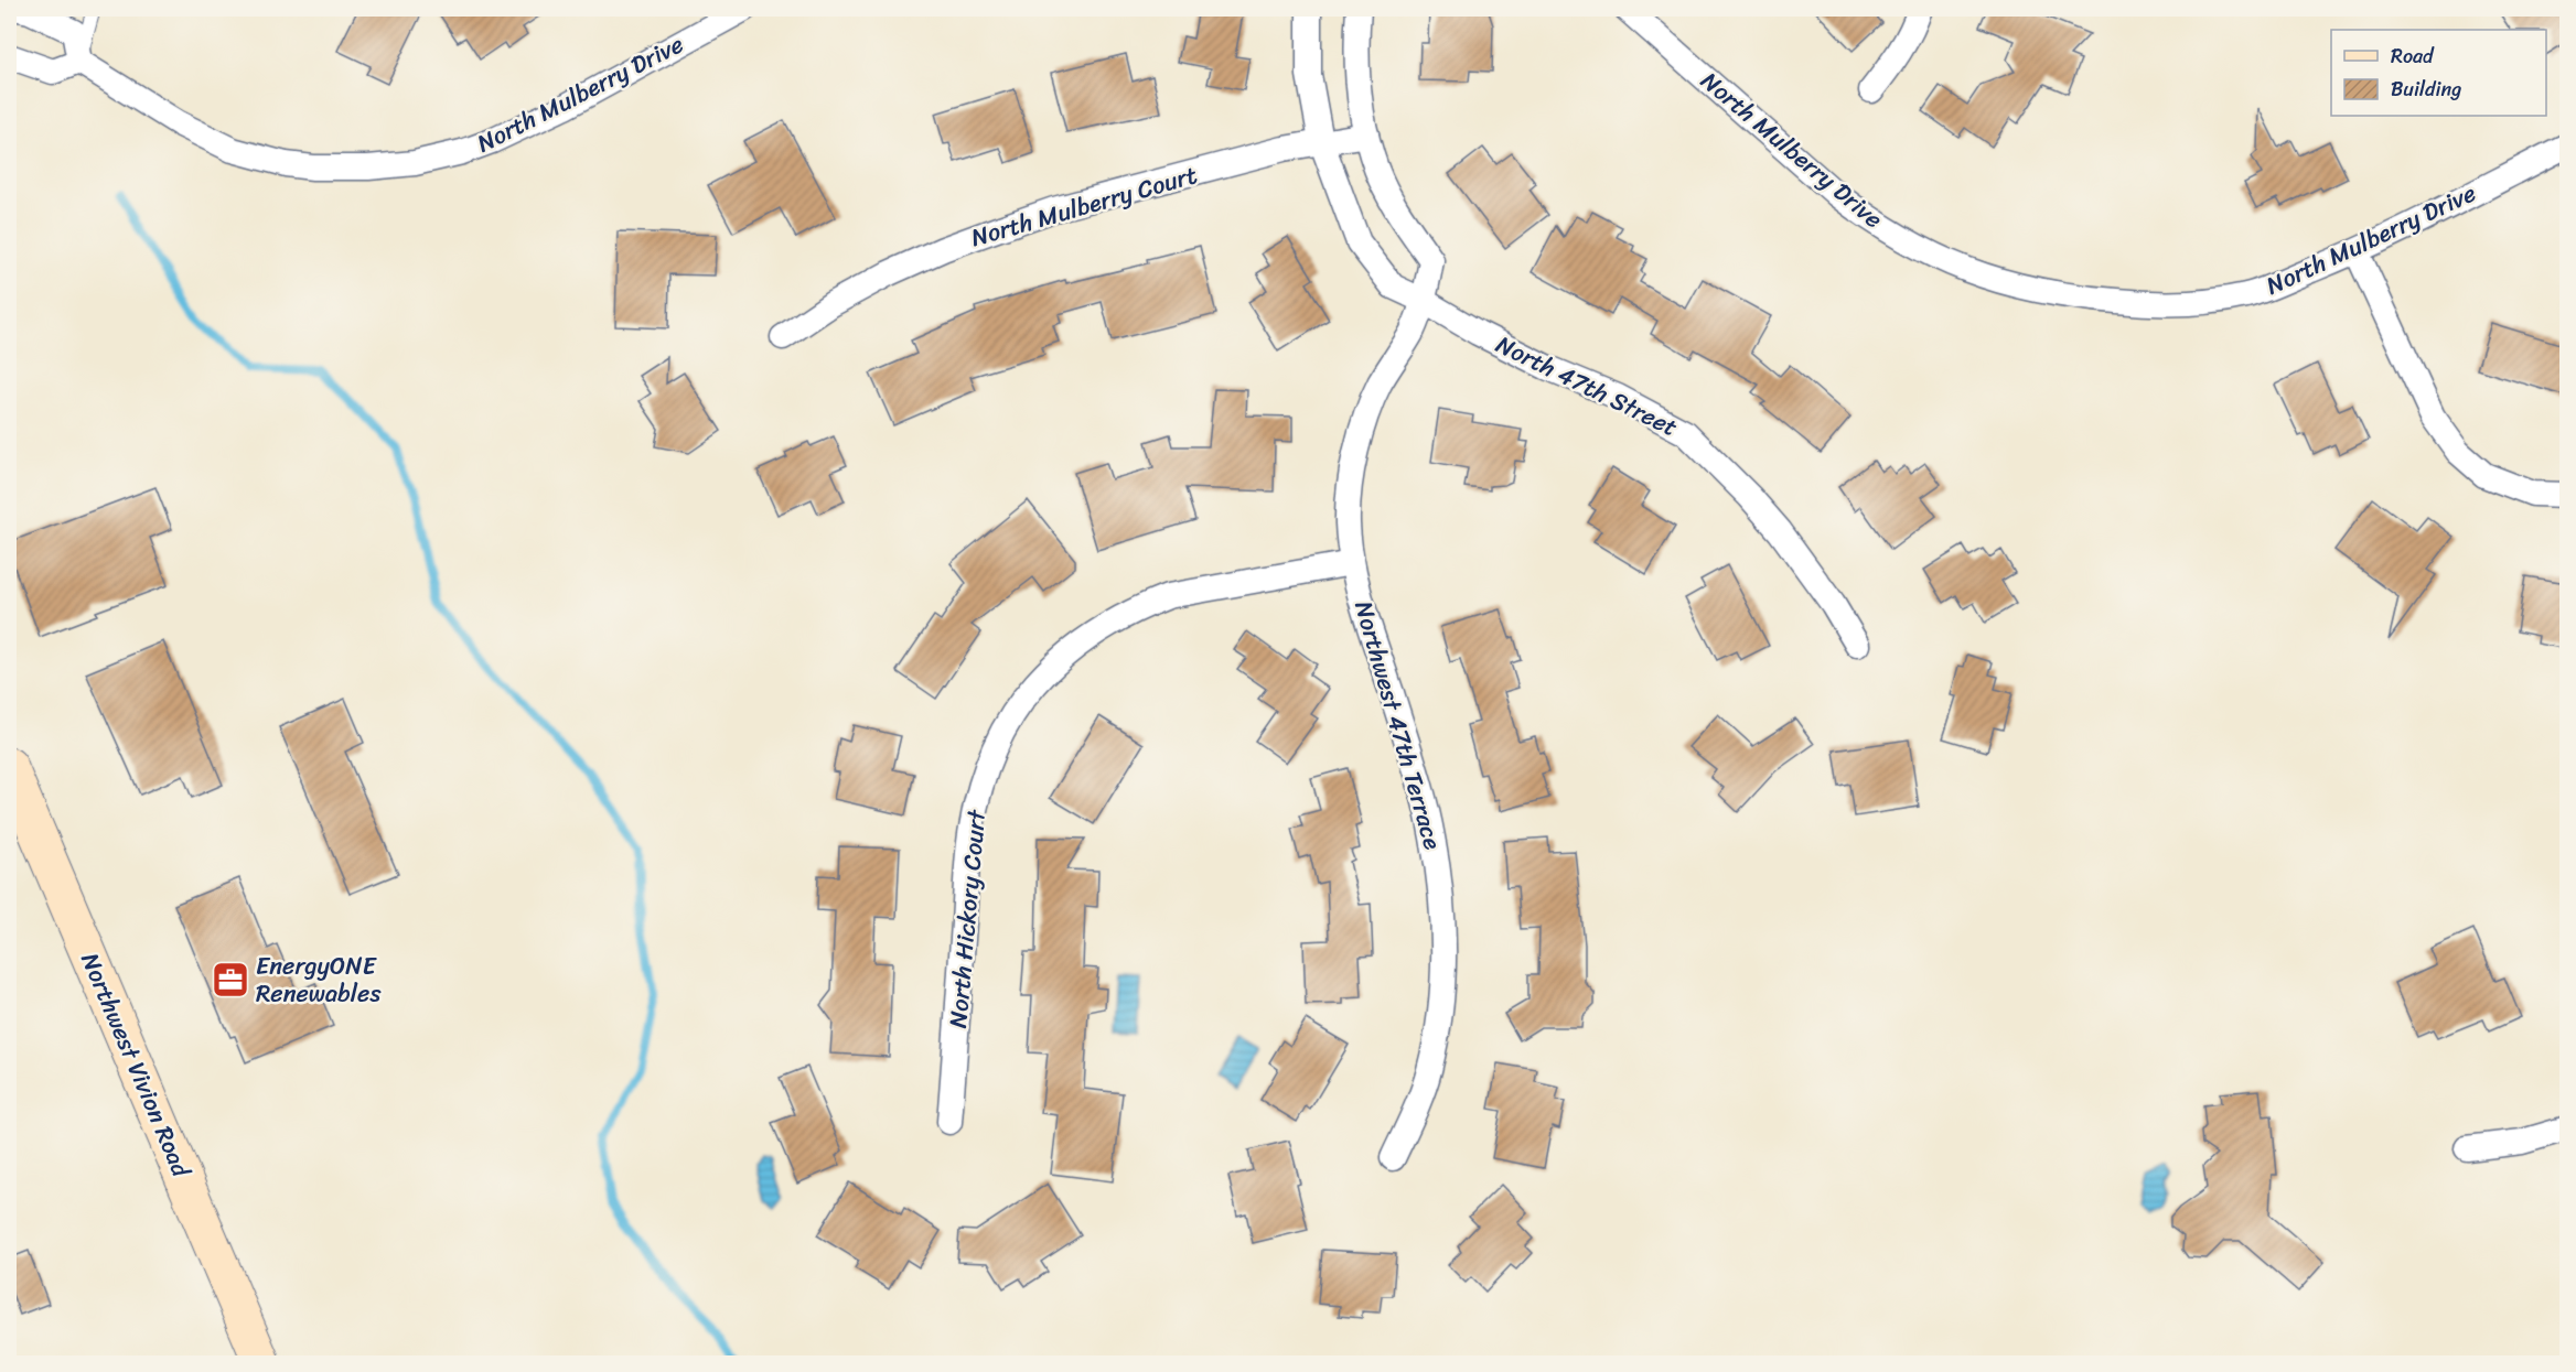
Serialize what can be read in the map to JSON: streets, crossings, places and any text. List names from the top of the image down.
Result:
{
  "streets": {
    "main road": ["Northwest Vivion Road"],
    "street": [
      "North Mulberry Drive",
      "North Mulberry Court",
      "North 47th Street",
      "Northwest 47th Terrace",
      "North Hickory Court"
    ]
  },
  "crossings": [
    ["North Mulberry Court", "North 47th Street"],
    ["North Mulberry Court", "Northwest 47th Terrace"],
    ["North 47th Street", "Northwest 47th Terrace"],
    ["Northwest 47th Terrace", "North Hickory Court"]
  ],
  "places": {
    "office": ["EnergyONE Renewables"]
  },
  "legend": ["Road", "Building"]
}
